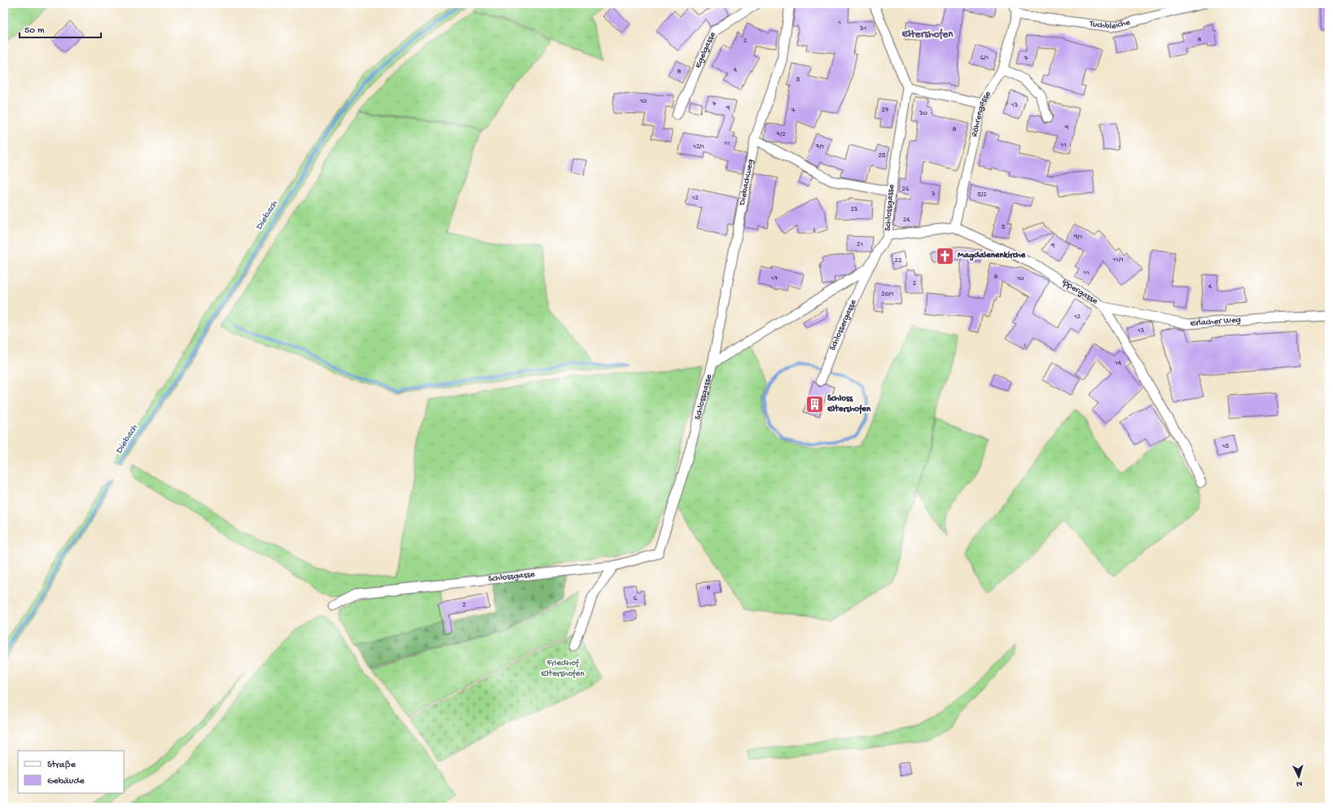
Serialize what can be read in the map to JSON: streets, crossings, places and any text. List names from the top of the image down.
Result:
{
  "streets": {
    "street": [
      "Tuchbleiche",
      "Egelgasse",
      "Röhrengasse",
      "Diebachweg",
      "Schlossgasse",
      "Ippergasse",
      "Erlacher Weg",
      "Schlossergasse"
    ]
  },
  "crossings": [
    ["Tuchbleiche", "Röhrengasse"],
    ["Röhrengasse", "Ippergasse"],
    ["Diebachweg", "Schlossgasse"],
    ["Schlossgasse", "Schlossergasse"],
    ["Ippergasse", "Erlacher Weg"]
  ],
  "districts": ["Eltershofen"],
  "water": ["Diebach"],
  "parks": ["Friedhof Eltershofen"],
  "places": {
    "church": ["Magdalenenkirche"],
    "building": ["Schloss Eltershofen"]
  },
  "house_numbers": [
    "1",
    "31",
    "8",
    "2",
    "6/1",
    "7",
    "4",
    "8",
    "5",
    "10",
    "7",
    "13",
    "9",
    "27",
    "7",
    "30",
    "9",
    "8",
    "7/2",
    "11",
    "11",
    "12/1",
    "7/1",
    "25",
    "26",
    "3",
    "5/2",
    "12",
    "23",
    "24",
    "5",
    "9/1",
    "21",
    "9",
    "11/1",
    "22",
    "11",
    "8",
    "17",
    "10",
    "2",
    "4",
    "20/1",
    "12",
    "13",
    "14",
    "15",
    "8",
    "6",
    "2"
  ],
  "legend": ["Straße", "Gebäude"],
  "scale_bar": "50 m",
  "north": "bottom"
}
